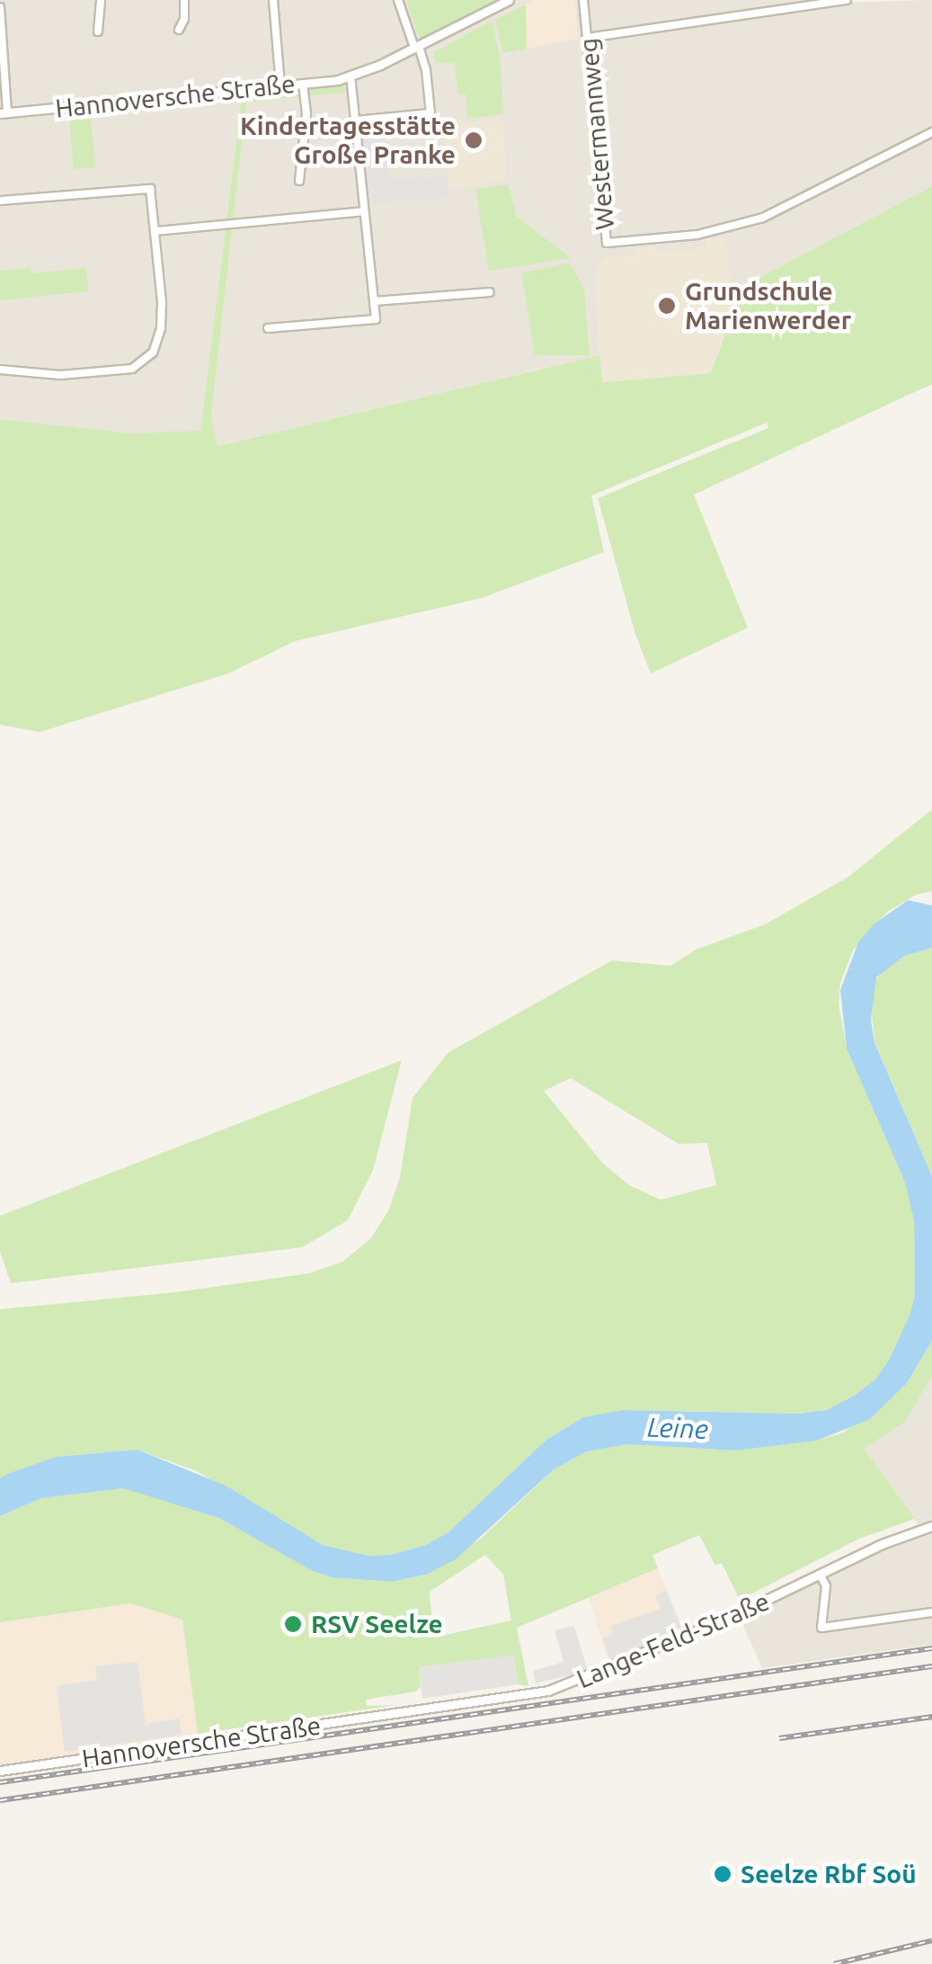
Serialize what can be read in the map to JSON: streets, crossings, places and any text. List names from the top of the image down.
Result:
{
  "streets": {
    "street": ["Hannoversche Straße", "Westermannweg", "Lange-Feld-Straße"]
  },
  "crossings": [
    ["Hannoversche Straße", "Lange-Feld-Straße"]
  ],
  "water": ["Leine"],
  "places": [
    "Kindertagesstätte Große Pranke",
    "Grundschule Marienwerder",
    "RSV Seelze",
    "Seelze Rbf Soü"
  ]
}
